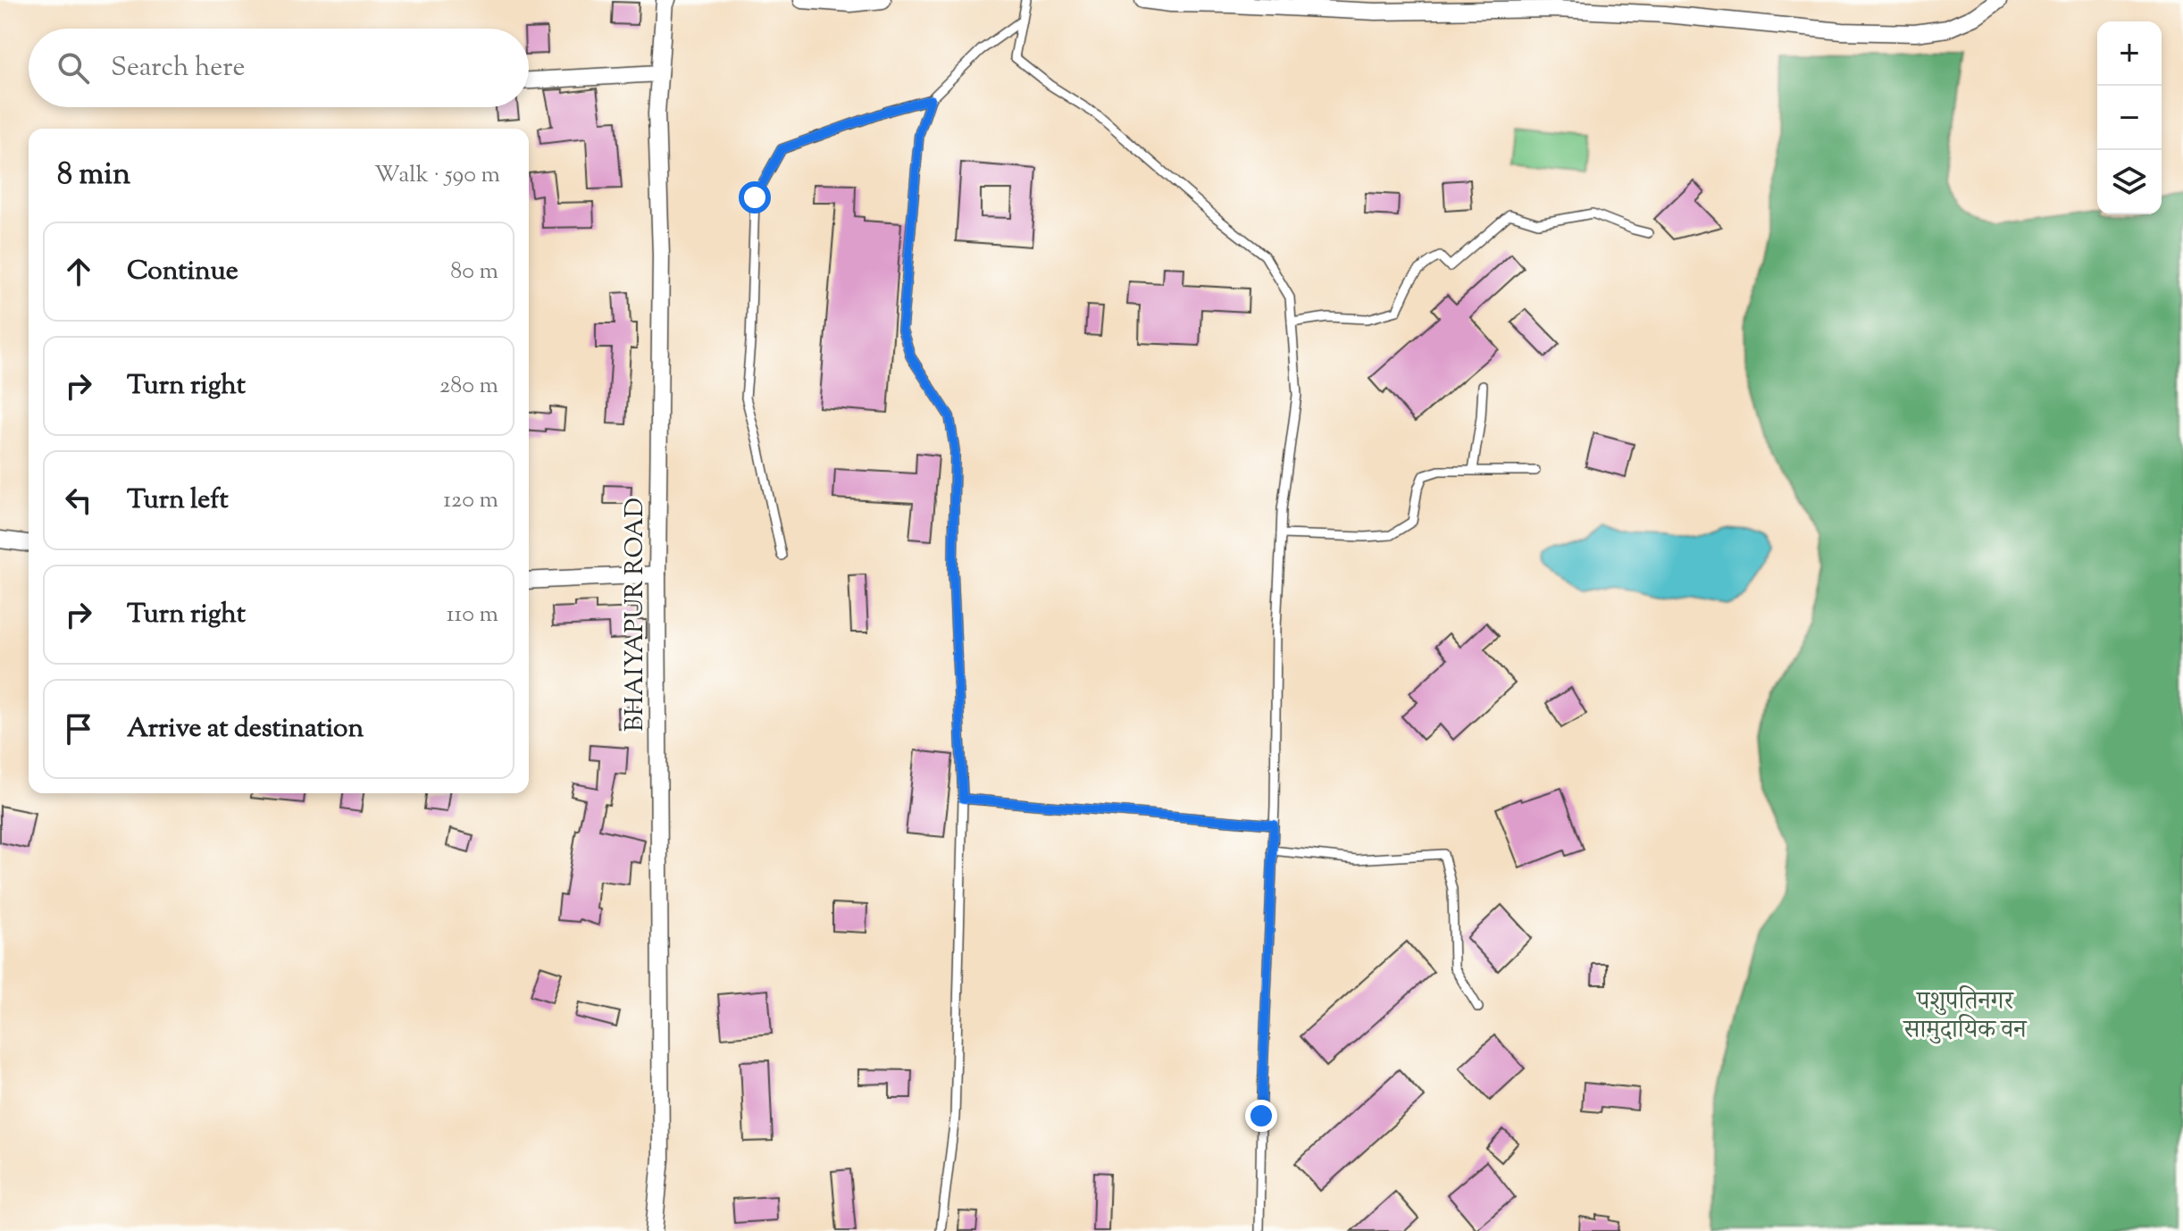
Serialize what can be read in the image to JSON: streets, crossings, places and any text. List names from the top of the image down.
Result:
{
  "streets": {
    "street": ["BHAIYAPUR ROAD"]
  },
  "parks": ["पशुपतिनगर सामुदायिक वन"],
  "page": {
    "map_buttons": ["+", "−"],
    "search": "Search here",
    "heading": ["8 min", "Walk · 590 m"],
    "list": [
      ["Continue", "80 m"],
      ["Turn right", "280 m"],
      ["Turn left", "120 m"],
      ["Turn right", "110 m"],
      "Arrive at destination"
    ]
  }
}
